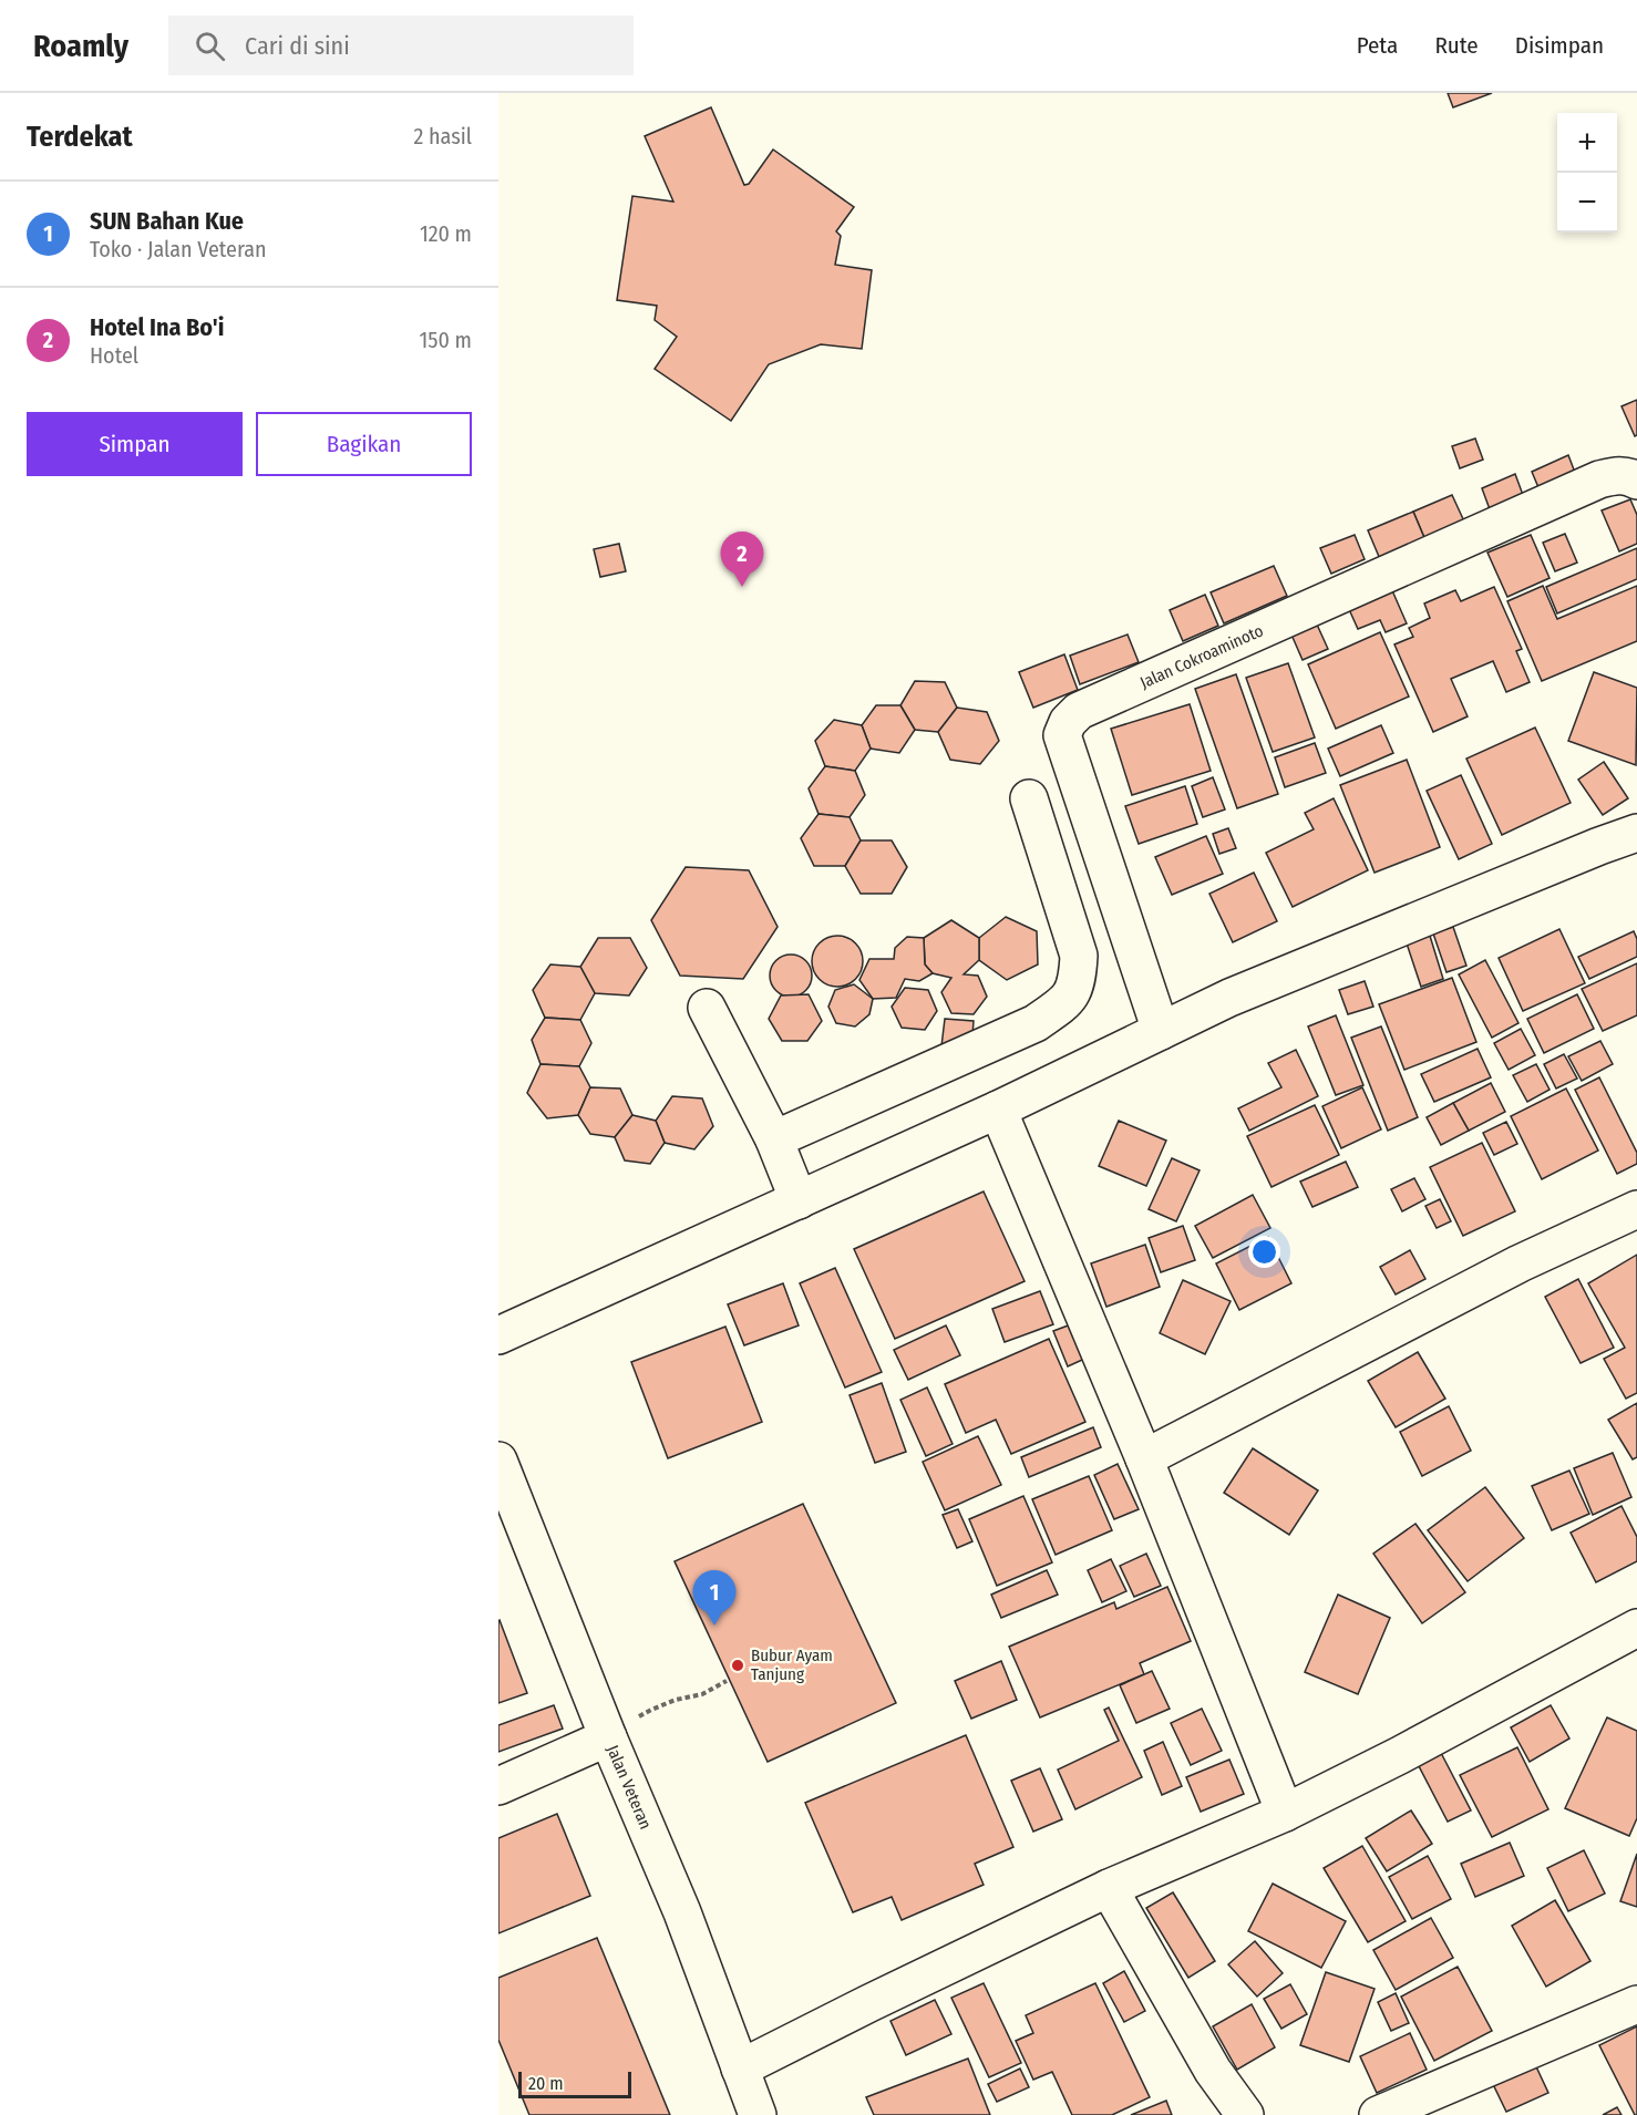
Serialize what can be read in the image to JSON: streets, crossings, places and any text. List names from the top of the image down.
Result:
{
  "streets": {
    "street": ["Jalan Cokroaminoto", "Jalan Veteran"]
  },
  "places": ["Bubur Ayam Tanjung"],
  "scale_bar": "20 m",
  "page": {
    "header": "Roamly",
    "search": "Cari di sini",
    "nav": ["Peta", "Rute", "Disimpan"],
    "heading": ["Terdekat", "2 hasil"],
    "map_buttons": ["+", "−"],
    "list": [
      {
        "mark": "1",
        "name": "SUN Bahan Kue",
        "note": "Toko · Jalan Veteran",
        "value": "120 m"
      },
      {
        "mark": "2",
        "name": "Hotel Ina Bo'i",
        "note": "Hotel",
        "value": "150 m"
      }
    ],
    "buttons": ["Simpan", "Bagikan"],
    "pins": ["2", "1"],
    "scale": "20 m"
  }
}
